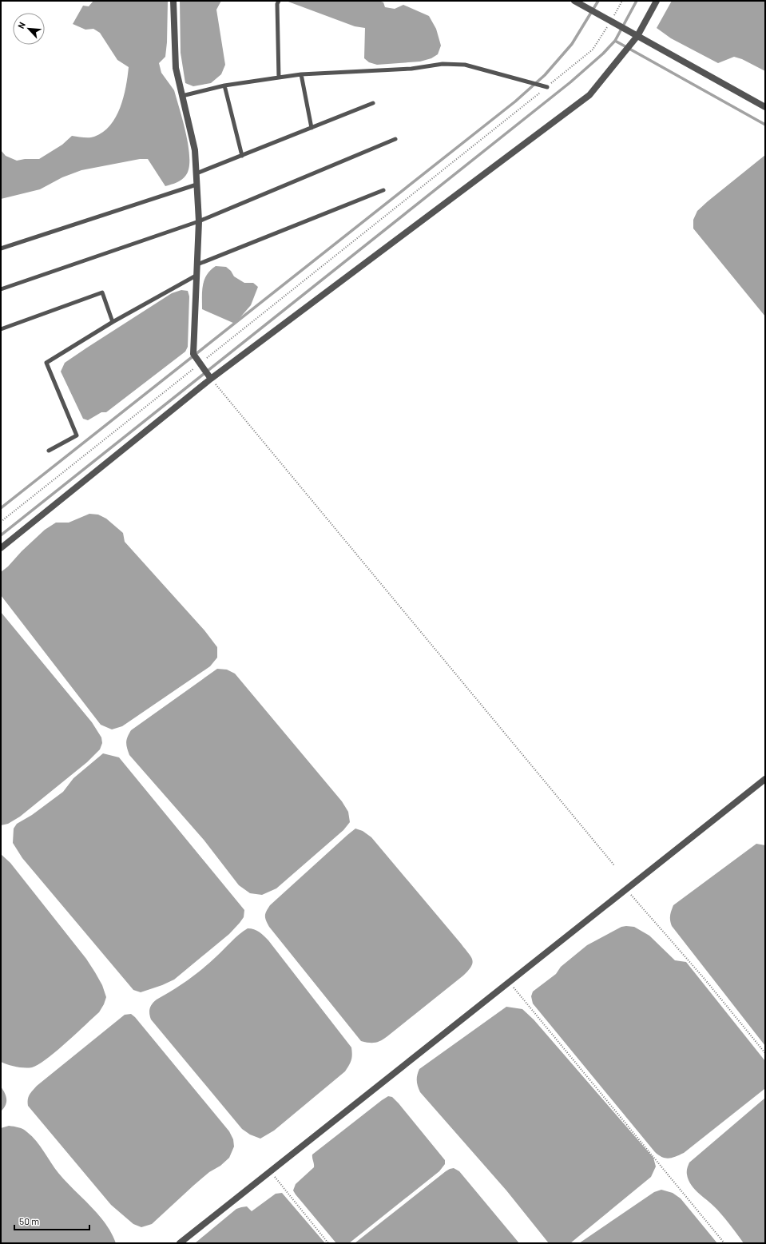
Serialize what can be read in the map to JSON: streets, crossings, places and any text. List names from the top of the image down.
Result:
{
  "scale_bar": "50 m",
  "north": "top left"
}
